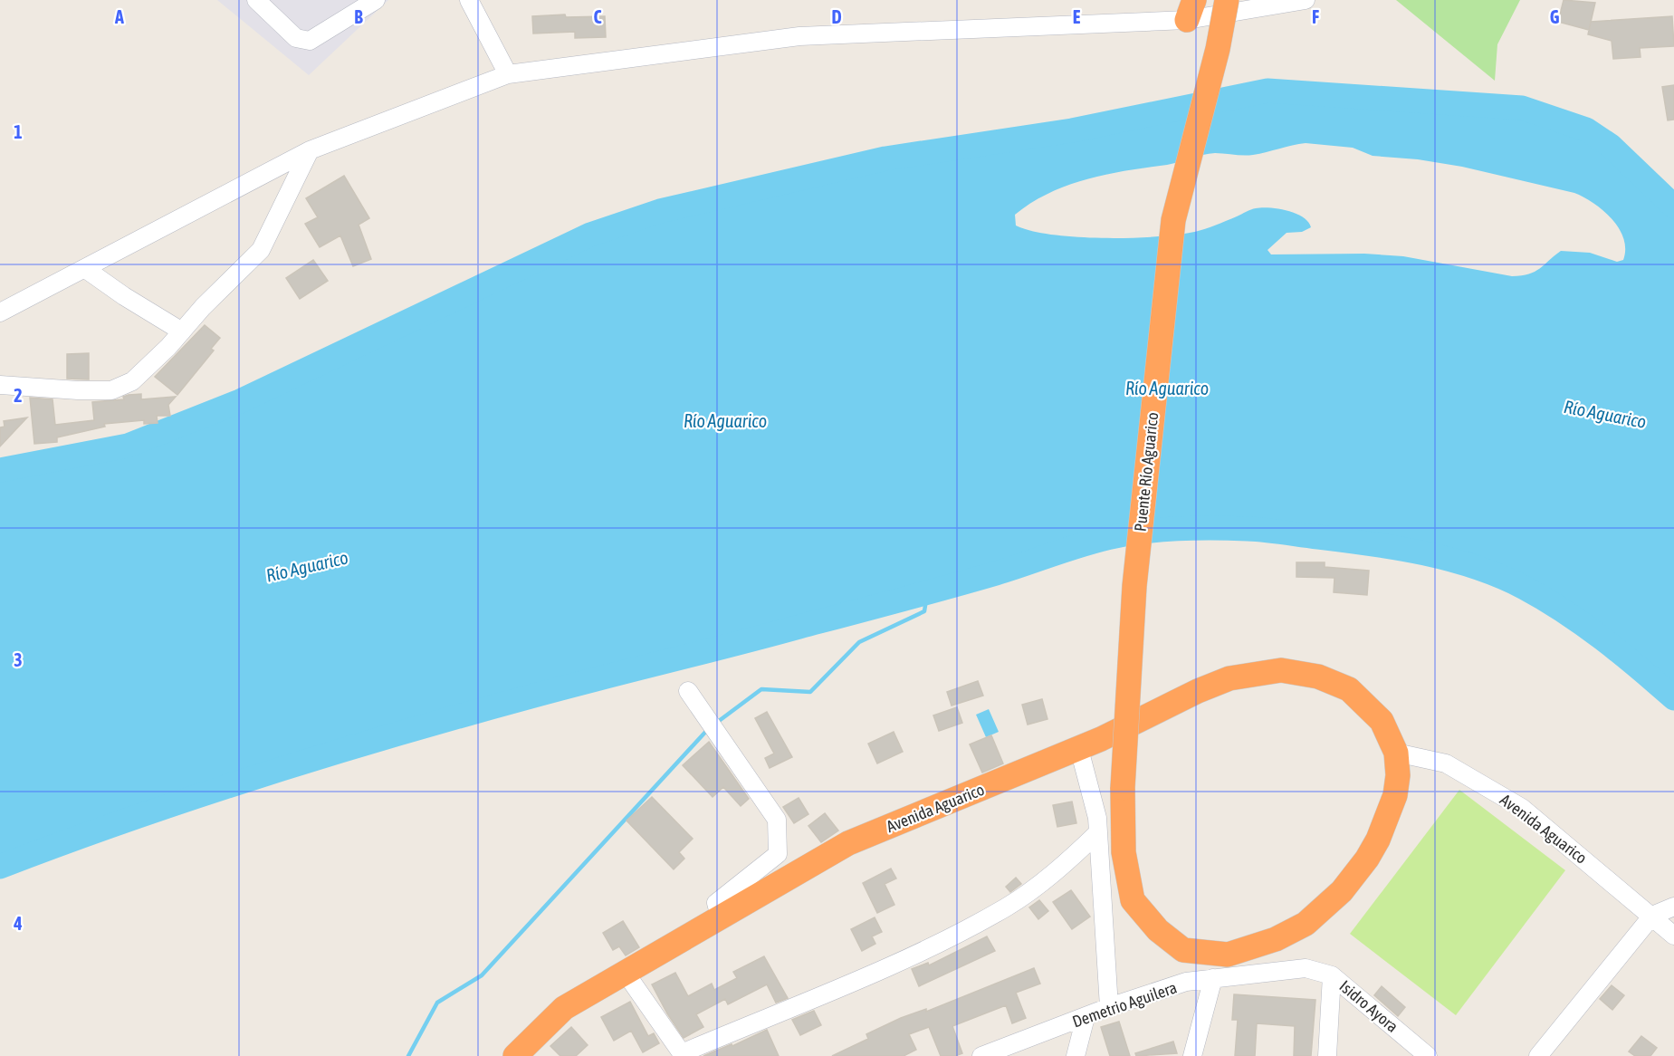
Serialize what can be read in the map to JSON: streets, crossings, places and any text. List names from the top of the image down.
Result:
{
  "streets": {
    "highway": ["Puente Río Aguarico", "Avenida Aguarico"],
    "street": ["Demetrio Aguilera", "Isidro Ayora"]
  },
  "crossings": [
    ["Puente Río Aguarico", "Avenida Aguarico"],
    ["Demetrio Aguilera", "Isidro Ayora"]
  ],
  "water": ["Río Aguarico"],
  "grid": {
    "columns": [
      "A",
      "B",
      "C",
      "D",
      "E",
      "F",
      "G"
    ],
    "rows": [
      "1",
      "2",
      "3",
      "4"
    ]
  }
}
